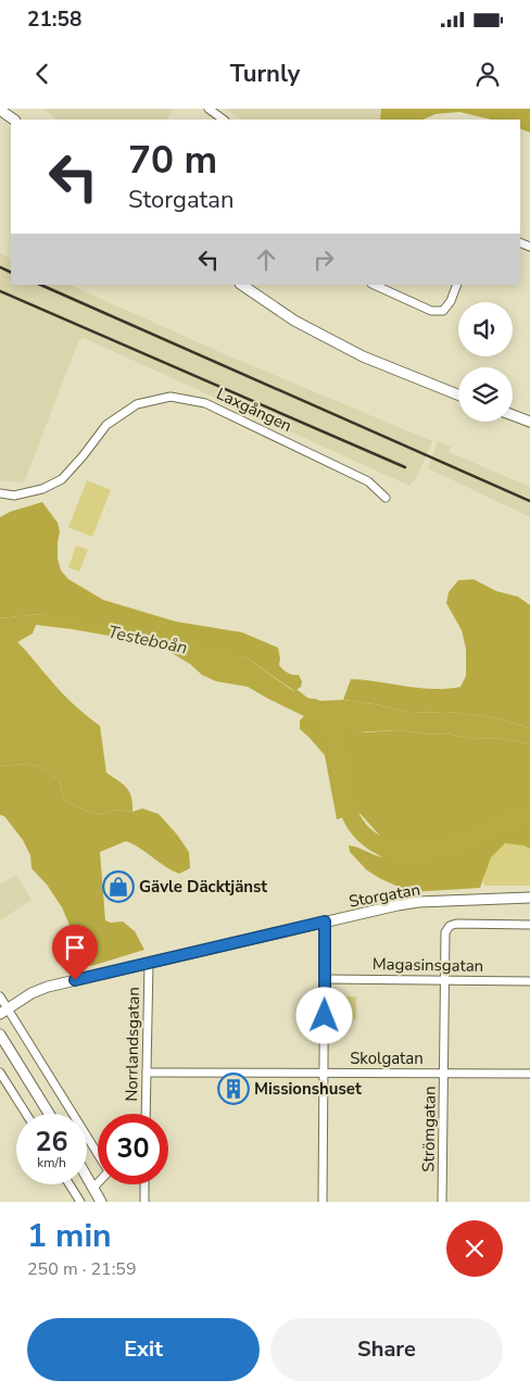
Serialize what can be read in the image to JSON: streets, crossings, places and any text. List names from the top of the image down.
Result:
{
  "streets": {
    "street": [
      "Laxgången",
      "Storgatan",
      "Magasinsgatan",
      "Norrlandsgatan",
      "Skolgatan",
      "Strömgatan"
    ]
  },
  "crossings": [
    ["Storgatan", "Norrlandsgatan"],
    ["Magasinsgatan", "Strömgatan"],
    ["Norrlandsgatan", "Skolgatan"],
    ["Skolgatan", "Strömgatan"]
  ],
  "water": ["Testeboån"],
  "places": {
    "shop": ["Gävle Däcktjänst"],
    "building": ["Missionshuset"]
  },
  "page": {
    "status": "21:58",
    "header": "Turnly",
    "turn": ["70 m", "Storgatan"],
    "speed": "26 km/h",
    "limit": "30",
    "heading": ["1 min", "250 m · 21:59"],
    "buttons": ["Exit", "Share"]
  }
}
